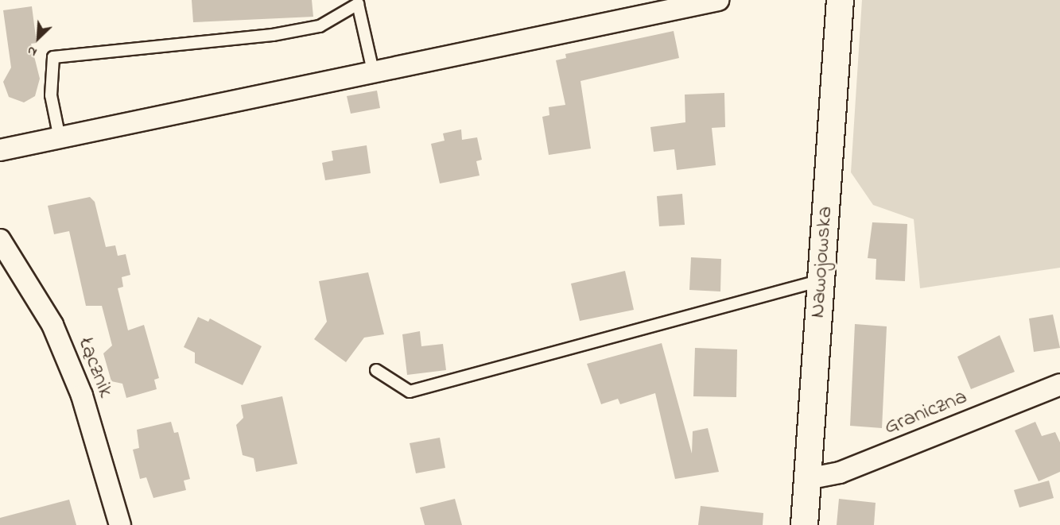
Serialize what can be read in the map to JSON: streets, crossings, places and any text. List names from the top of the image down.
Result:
{
  "streets": {
    "street": ["Nawojowska", "Łącznik", "Graniczna"]
  },
  "crossings": [
    ["Nawojowska", "Graniczna"]
  ],
  "north": "bottom left"
}
